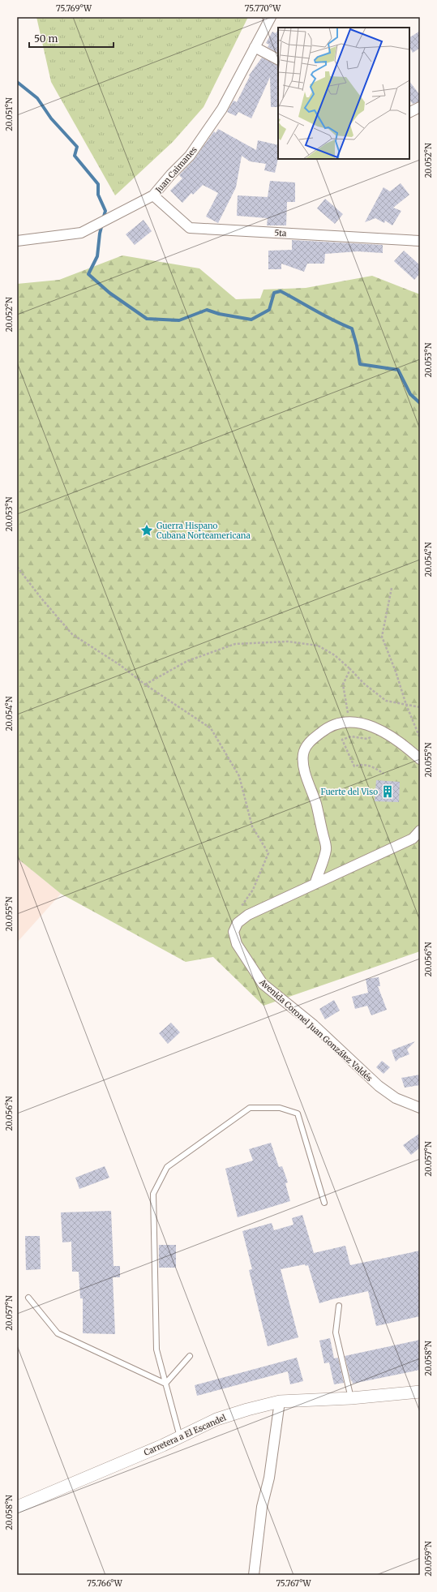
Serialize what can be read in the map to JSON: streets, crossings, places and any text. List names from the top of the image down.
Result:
{
  "streets": {
    "street": [
      "Juan Caimanes",
      "5ta",
      "Avenida Coronel Juan González Valdés",
      "Carretera a El Escandel"
    ]
  },
  "crossings": [
    ["Juan Caimanes", "5ta"]
  ],
  "places": {
    "place": ["Guerra Hispano Cubana Norteamericana"],
    "building": ["Fuerte del Viso"]
  },
  "scale_bar": "50 m",
  "coordinates": [
    "75.769°W",
    "75.770°W",
    "20.051°N",
    "20.052°N",
    "20.053°N",
    "20.054°N",
    "20.055°N",
    "20.056°N",
    "20.057°N",
    "20.058°N",
    "20.059°N",
    "75.766°W",
    "75.767°W"
  ]
}
